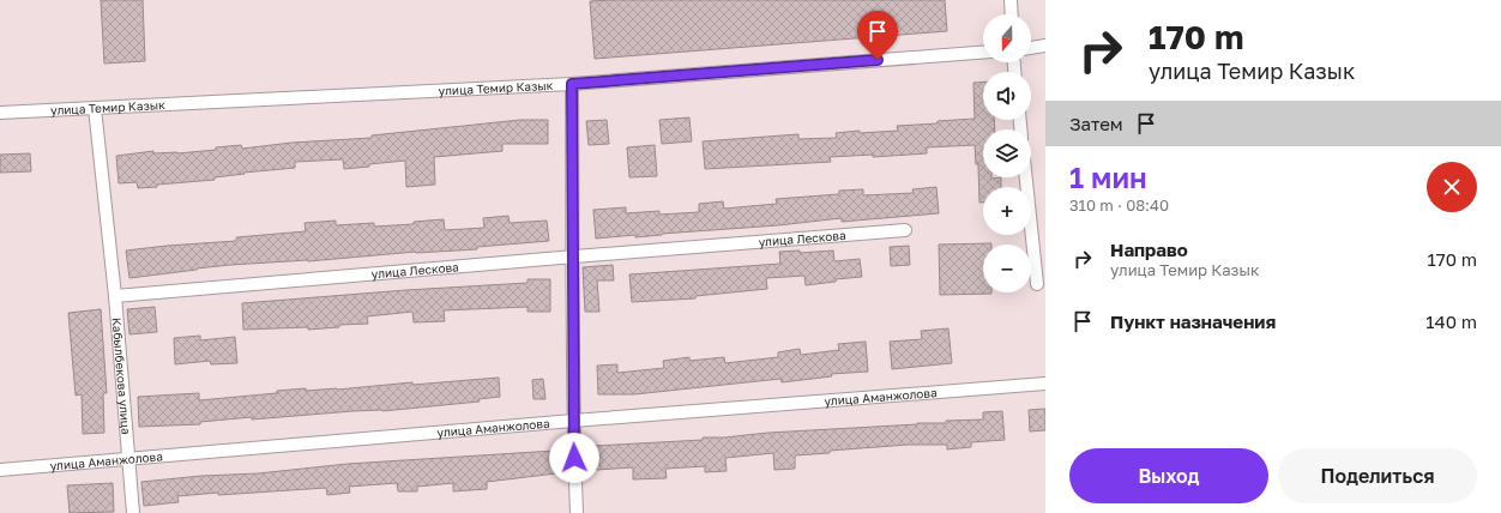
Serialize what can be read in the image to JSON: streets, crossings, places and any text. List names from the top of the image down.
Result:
{
  "streets": {
    "street": [
      "улица Темир Казык",
      "улица Лескова",
      "Кабылбекова улица",
      "улица Аманжолова"
    ]
  },
  "crossings": [
    ["улица Лескова", "Кабылбекова улица"],
    ["Кабылбекова улица", "улица Аманжолова"]
  ],
  "north": "bottom",
  "page": {
    "turn": ["170 m", "улица Темир Казык"],
    "map_buttons": ["+", "−"],
    "then": "Затем",
    "heading": ["1 мин", "310 m · 08:40"],
    "list": [
      {
        "name": "Направо",
        "note": "улица Темир Казык",
        "value": "170 m"
      },
      {
        "name": "Пункт назначения",
        "value": "140 m"
      }
    ],
    "buttons": ["Выход", "Поделиться"]
  }
}
